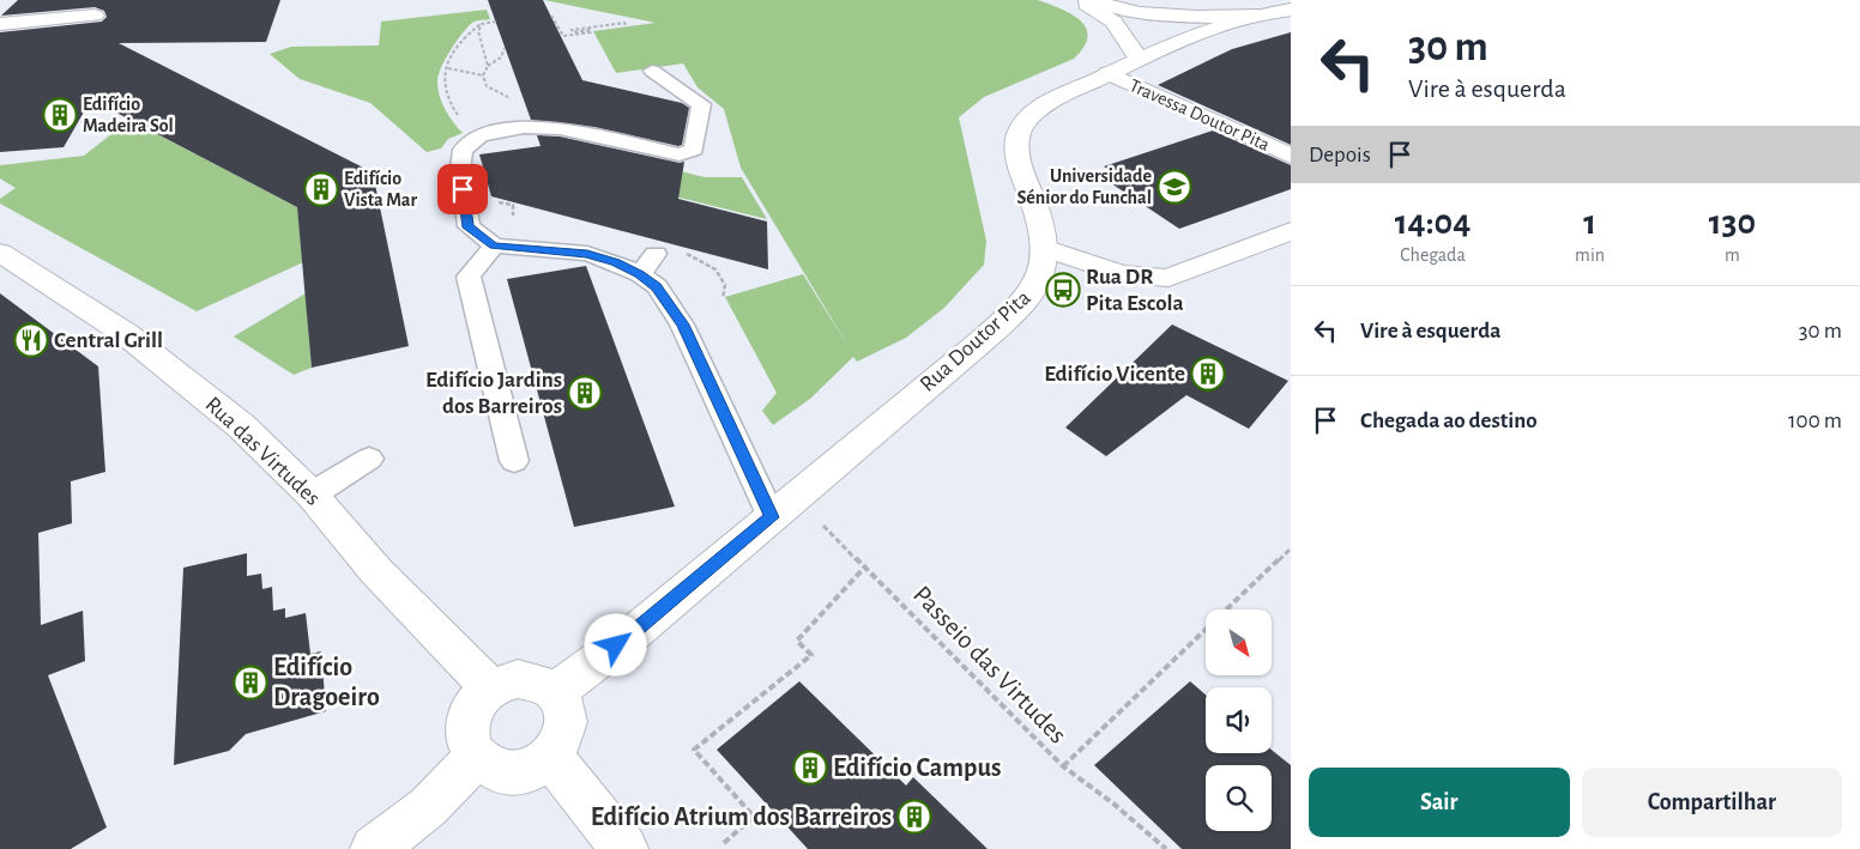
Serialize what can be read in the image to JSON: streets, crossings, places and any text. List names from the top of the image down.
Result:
{
  "streets": {
    "street": ["Travessa Doutor Pita", "Rua Doutor Pita", "Rua das Virtudes"],
    "path": ["Passeio das Virtudes"]
  },
  "crossings": [
    ["Travessa Doutor Pita", "Rua Doutor Pita"],
    ["Rua Doutor Pita", "Rua das Virtudes"],
    ["Rua Doutor Pita", "Passeio das Virtudes"]
  ],
  "places": {
    "building": [
      "Edifício Madeira Sol",
      "Edifício Vista Mar",
      "Edifício Vicente",
      "Edifício Jardins dos Barreiros",
      "Edifício Dragoeiro",
      "Edifício Campus",
      "Edifício Atrium dos Barreiros"
    ],
    "school or university": ["Universidade Sénior do Funchal"],
    "bus stop": ["Rua DR Pita Escola"],
    "restaurant": ["Central Grill"]
  },
  "north": "bottom right",
  "page": {
    "turn": ["30 m", "Vire à esquerda"],
    "then": "Depois",
    "eta": [
      "14:04",
      "Chegada",
      "1",
      "min",
      "130",
      "m"
    ],
    "list": [
      {
        "name": "Vire à esquerda",
        "value": "30 m"
      },
      {
        "name": "Chegada ao destino",
        "value": "100 m"
      }
    ],
    "buttons": ["Sair", "Compartilhar"]
  }
}
